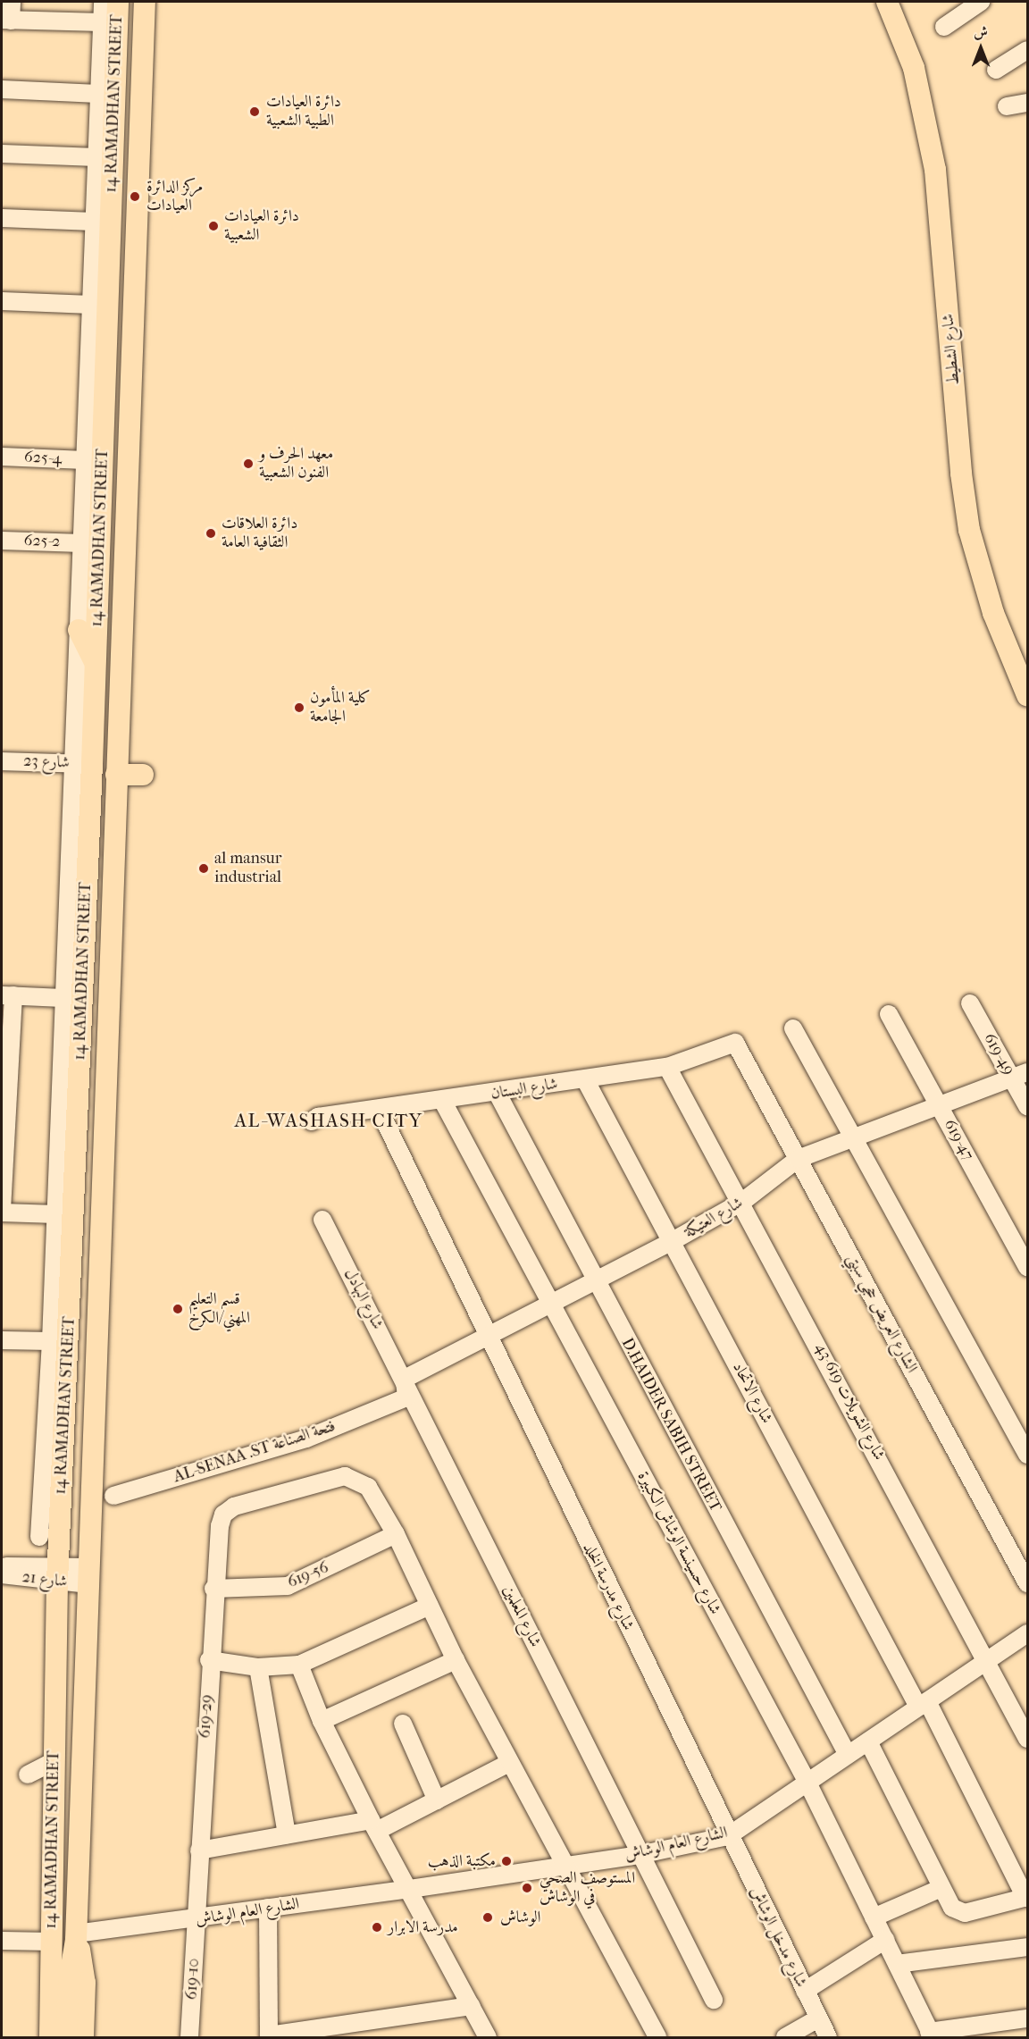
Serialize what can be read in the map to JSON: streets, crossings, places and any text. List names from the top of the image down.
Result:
{
  "streets": {
    "main road": ["14 RAMADHAN STREET", "شارع الشطيط"],
    "street": [
      "625-4",
      "625-2",
      "شارع 23",
      "619-49",
      "شارع البستان",
      "619-47",
      "شارع العتيکة",
      "شارع البهادل",
      "الشارع العريض حجي سبتي",
      "شارع الاتحاد",
      "شارع الشويلات 619-43",
      "D.HAIDER SABIH STREET",
      "AL-SENAA .ST فتحة الصناعة",
      "شارع حسينسة الوشاش الكبيرة",
      "619-56",
      "شارع 21",
      "شارع مدرسة الخلد",
      "شارع المعلمين",
      "619-29",
      "الشارع العام الوشاش",
      "شارع مدخل الوشاش",
      "619-10"
    ]
  },
  "crossings": [
    ["14 RAMADHAN STREET", "شارع 23"],
    ["14 RAMADHAN STREET", "شارع 21"],
    ["14 RAMADHAN STREET", "الشارع العام الوشاش"],
    ["619-49", "شارع العتيکة"],
    ["شارع البستان", "الشارع العريض حجي سبتي"],
    ["شارع البستان", "شارع الاتحاد"],
    ["شارع البستان", "شارع الشويلات 619-43"],
    ["شارع البستان", "D.HAIDER SABIH STREET"],
    ["شارع البستان", "شارع حسينسة الوشاش الكبيرة"],
    ["شارع البستان", "شارع مدرسة الخلد"],
    ["619-47", "شارع العتيکة"],
    ["شارع العتيکة", "شارع البهادل"],
    ["شارع العتيکة", "الشارع العريض حجي سبتي"],
    ["شارع العتيکة", "شارع الاتحاد"],
    ["شارع العتيکة", "شارع الشويلات 619-43"],
    ["شارع العتيکة", "D.HAIDER SABIH STREET"],
    ["شارع العتيکة", "AL-SENAA .ST فتحة الصناعة"],
    ["شارع العتيکة", "شارع حسينسة الوشاش الكبيرة"],
    ["شارع العتيکة", "شارع مدرسة الخلد"],
    ["شارع العتيکة", "شارع المعلمين"],
    ["شارع البهادل", "AL-SENAA .ST فتحة الصناعة"],
    ["شارع البهادل", "شارع المعلمين"],
    ["شارع الاتحاد", "الشارع العام الوشاش"],
    ["شارع الشويلات 619-43", "الشارع العام الوشاش"],
    ["D.HAIDER SABIH STREET", "الشارع العام الوشاش"],
    ["AL-SENAA .ST فتحة الصناعة", "شارع المعلمين"],
    ["شارع حسينسة الوشاش الكبيرة", "الشارع العام الوشاش"],
    ["619-56", "619-29"],
    ["شارع مدرسة الخلد", "الشارع العام الوشاش"],
    ["شارع مدرسة الخلد", "شارع مدخل الوشاش"],
    ["شارع المعلمين", "الشارع العام الوشاش"],
    ["619-29", "الشارع العام الوشاش"],
    ["619-29", "619-10"],
    ["الشارع العام الوشاش", "شارع مدخل الوشاش"],
    ["الشارع العام الوشاش", "619-10"]
  ],
  "districts": ["AL-WASHASH CITY"],
  "places": [
    "دائرة العيادات الطبية الشعبية",
    "مركز الدائرة العيادات",
    "دائرة العيادات الشعبية",
    "معهد الحرف و الفنون الشعبية",
    "دائرة العلاقات الثقافية العامة",
    "كلية المأمون الجامعة",
    "al mansur industrial",
    "قسم التعليم المهني/الكرخ",
    "مكتبة الذهب",
    "المستوصف الصحي في الوشاش",
    "الوشاش",
    "مدرسة الابرار"
  ],
  "north": "top"
}
